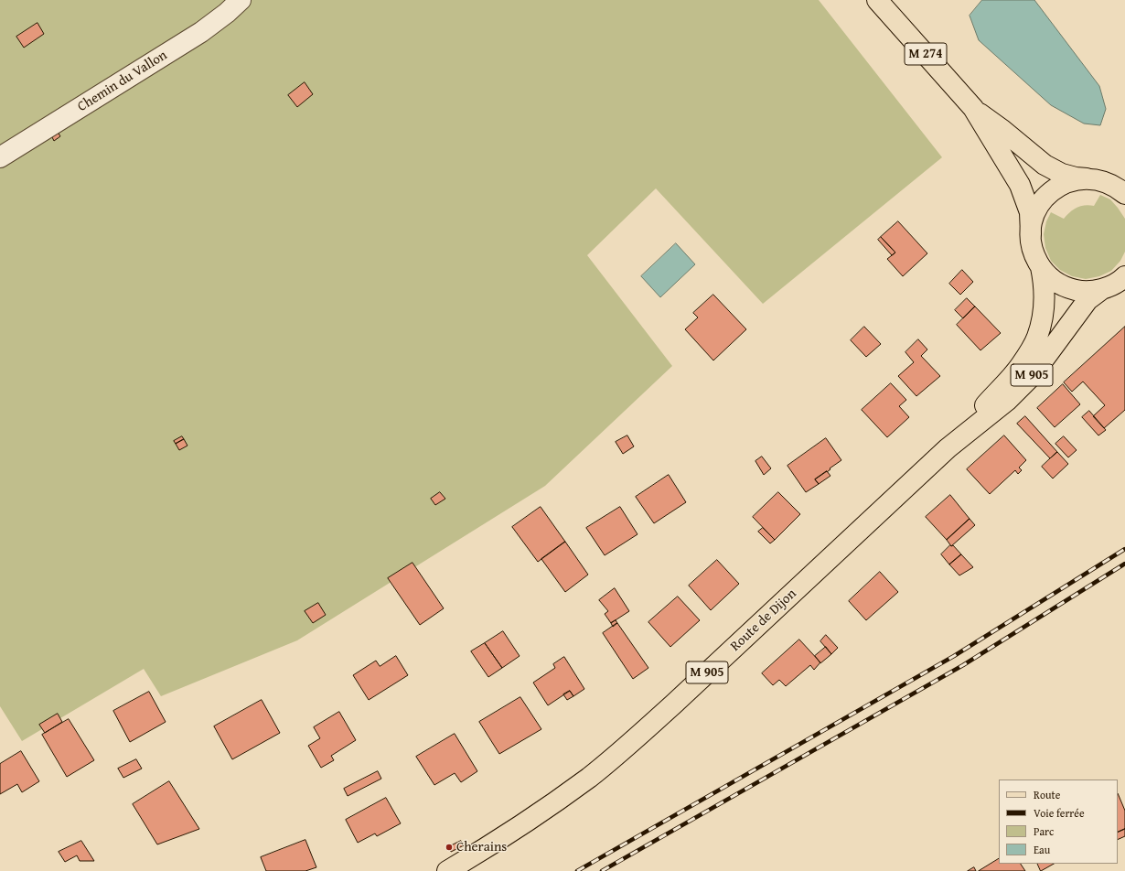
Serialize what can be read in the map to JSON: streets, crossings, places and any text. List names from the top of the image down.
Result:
{
  "streets": {
    "main road": ["M 274", "M 905", "Route de Dijon"],
    "street": ["Chemin du Vallon"]
  },
  "places": ["Cherains"],
  "legend": [
    "Route",
    "Voie ferrée",
    "Parc",
    "Eau"
  ]
}
